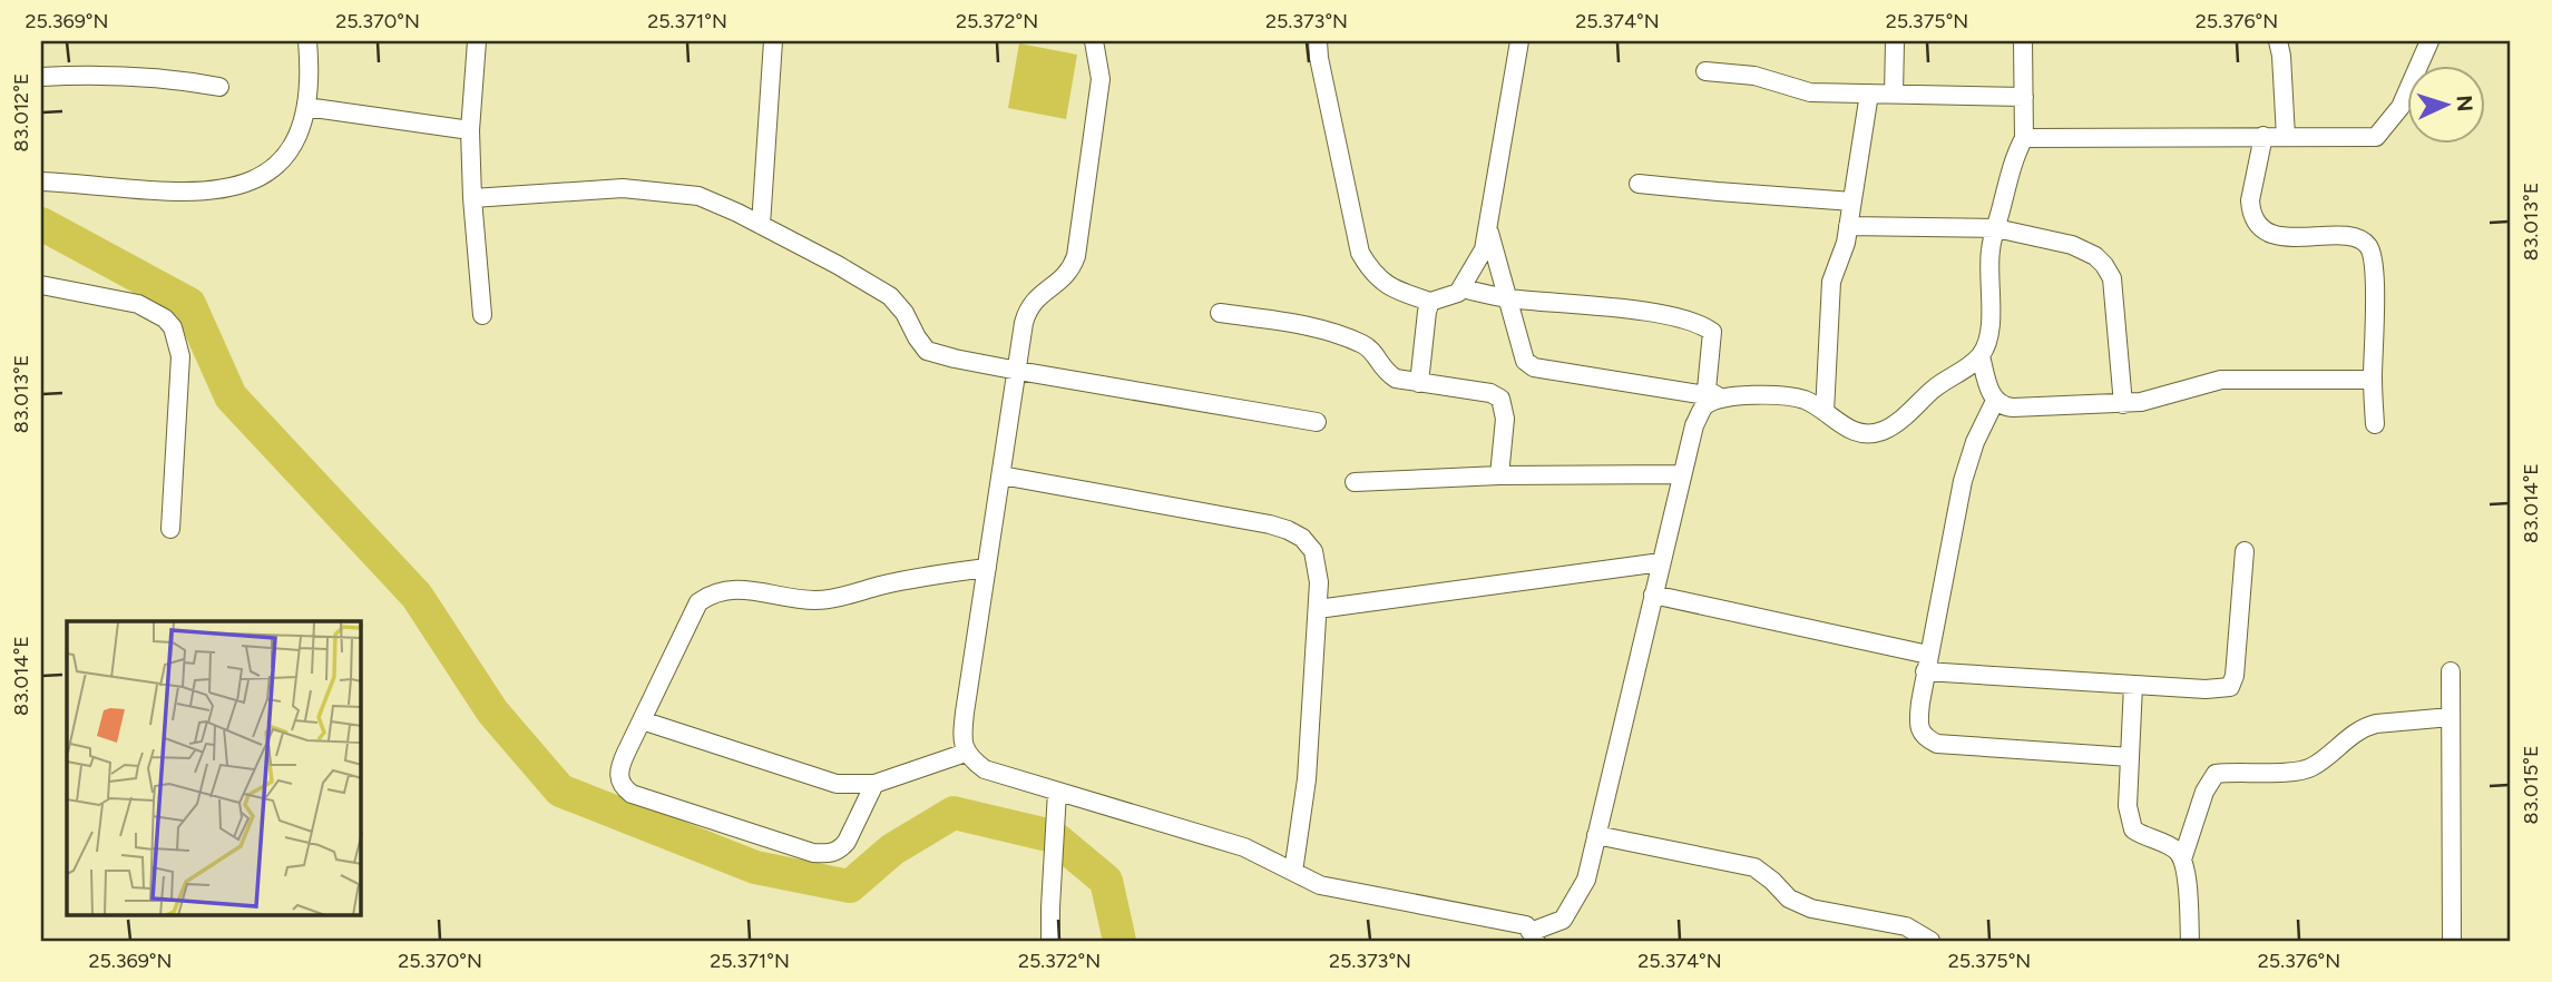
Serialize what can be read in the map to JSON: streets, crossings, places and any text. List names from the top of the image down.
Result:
{
  "north": "right",
  "coordinates": [
    "25.369°N",
    "25.370°N",
    "25.371°N",
    "25.372°N",
    "25.373°N",
    "25.374°N",
    "25.375°N",
    "25.376°N",
    "83.012°E",
    "83.013°E",
    "83.014°E",
    "83.015°E"
  ]
}
